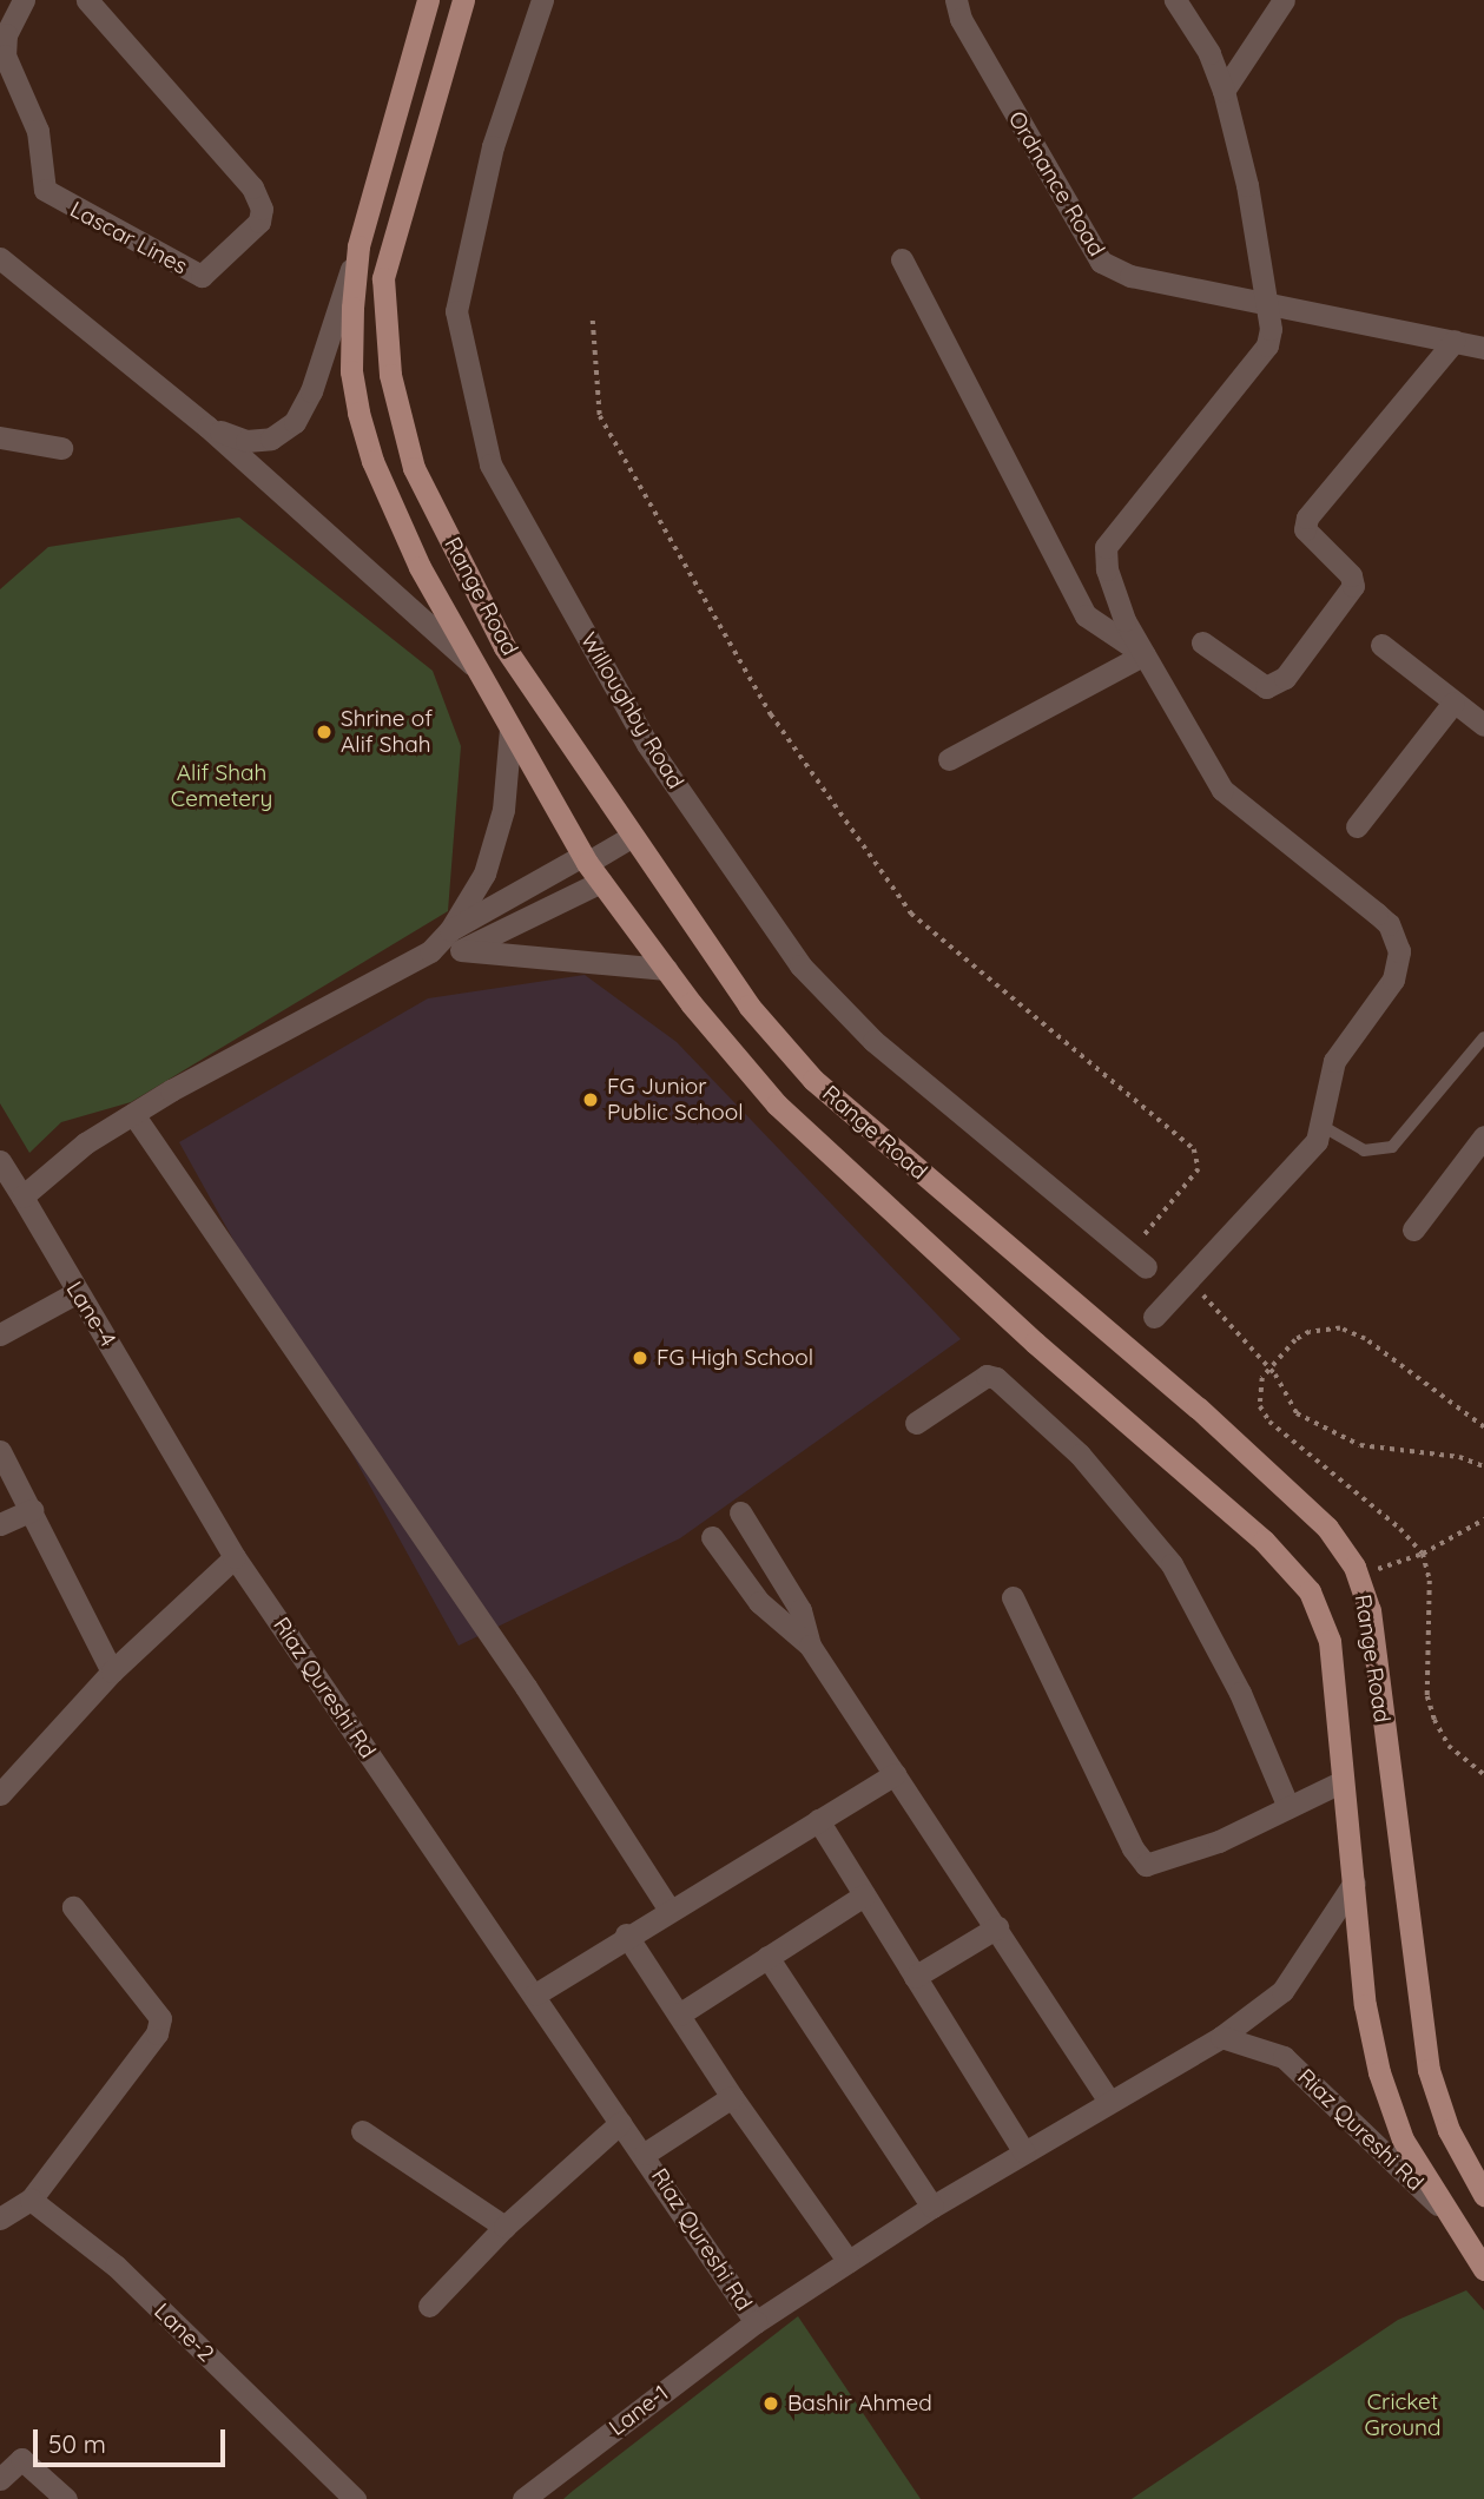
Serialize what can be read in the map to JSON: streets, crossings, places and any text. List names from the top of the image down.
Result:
{
  "streets": {
    "main road": ["Range Road"],
    "street": [
      "Ordnance Road",
      "Lascar Lines",
      "Willoughby Road",
      "Lane-4",
      "Riaz Qureshi Rd",
      "Lane-2",
      "Lane-1"
    ]
  },
  "crossings": [
    ["Lane-4", "Riaz Qureshi Rd"],
    ["Riaz Qureshi Rd", "Lane-1"]
  ],
  "parks": ["Alif Shah Cemetery", "Cricket Ground"],
  "places": [
    "Shrine of Alif Shah",
    "FG Junior Public School",
    "FG High School",
    "Bashir Ahmed"
  ],
  "scale_bar": "50 m"
}
